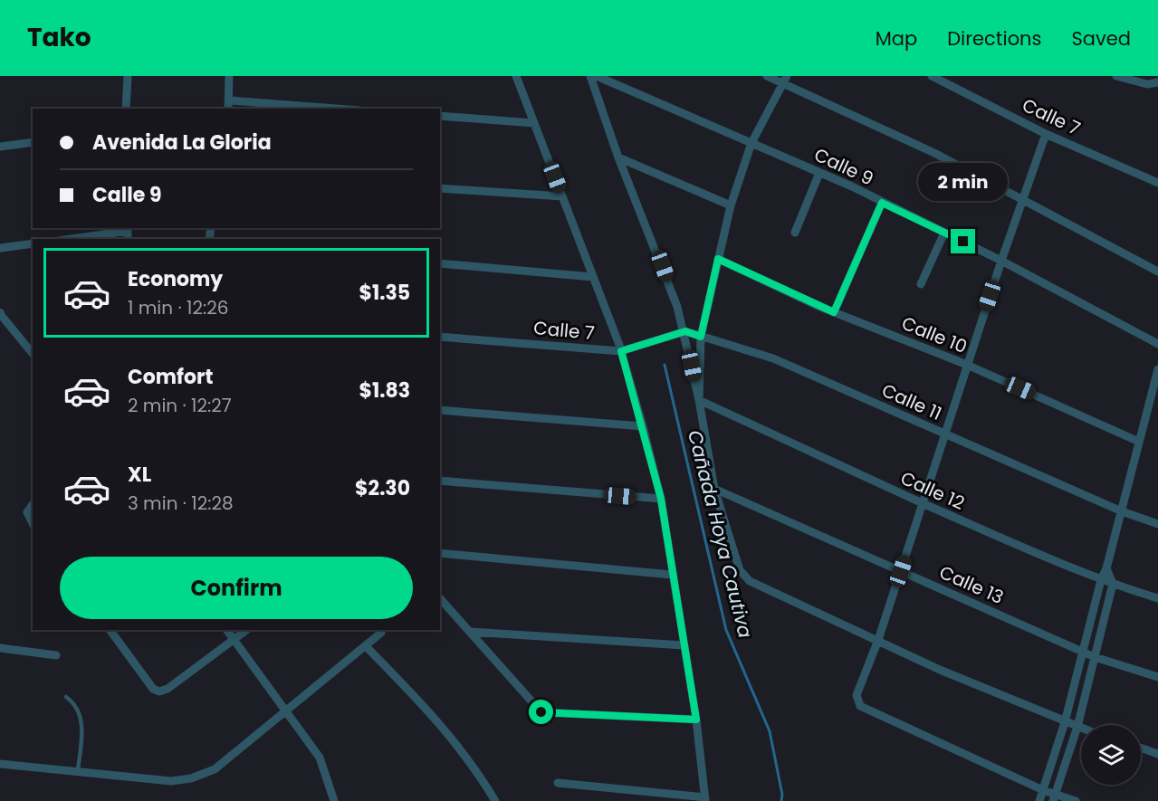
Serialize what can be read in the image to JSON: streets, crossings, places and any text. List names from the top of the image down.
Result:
{
  "streets": {
    "street": [
      "Calle 7",
      "Calle 9",
      "Calle 10",
      "Calle 11",
      "Calle 12",
      "Calle 13"
    ]
  },
  "crossings": [
    ["Calle 7", "Calle 11"]
  ],
  "water": ["Cañada Hoya Cautiva"],
  "page": {
    "header": "Tako",
    "nav": ["Map", "Directions", "Saved"],
    "banner": ["Avenida La Gloria", "Calle 9"],
    "bubble": "2 min",
    "list": [
      {
        "name": "Economy",
        "note": "1 min · 12:26",
        "value": "$1.35"
      },
      {
        "name": "Comfort",
        "note": "2 min · 12:27",
        "value": "$1.83"
      },
      {
        "name": "XL",
        "note": "3 min · 12:28",
        "value": "$2.30"
      }
    ],
    "buttons": "Confirm"
  }
}
